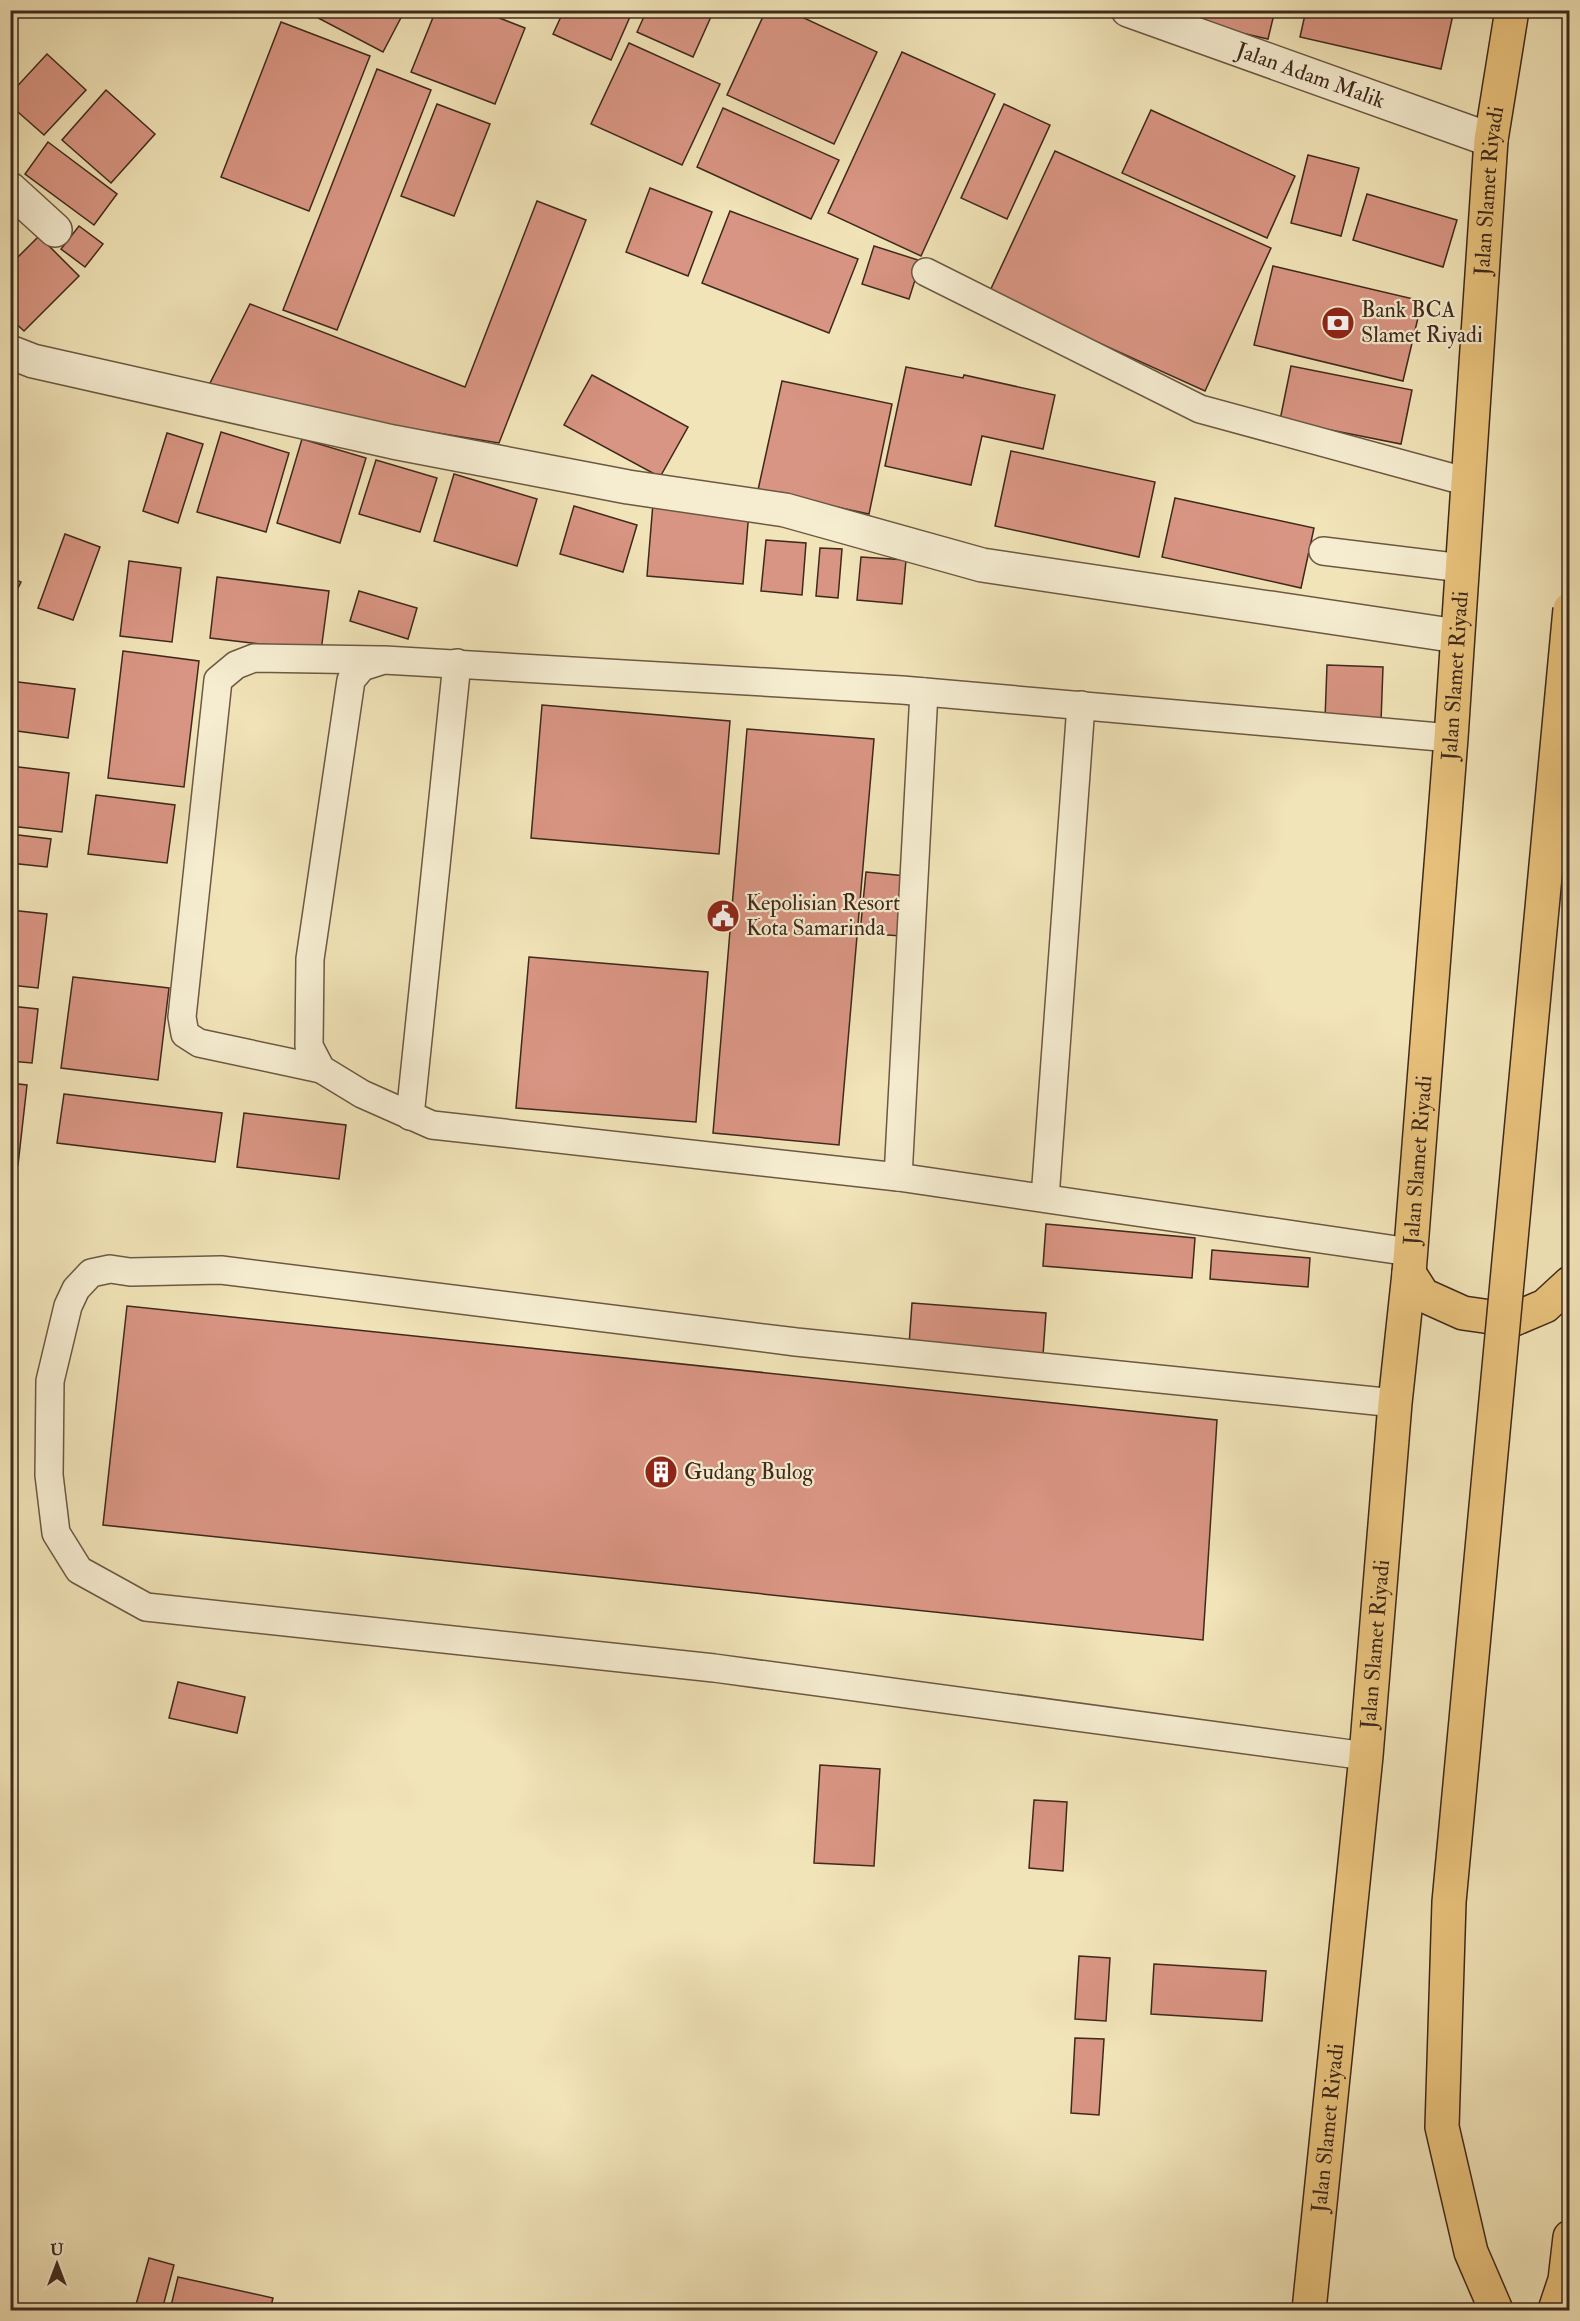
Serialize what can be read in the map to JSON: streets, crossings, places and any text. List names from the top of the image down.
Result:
{
  "streets": {
    "highway": ["Jalan Slamet Riyadi"],
    "street": ["Jalan Adam Malik"]
  },
  "crossings": [
    ["Jalan Adam Malik", "Jalan Slamet Riyadi"]
  ],
  "places": {
    "bank": ["Bank BCA Slamet Riyadi"],
    "public building": ["Kepolisian Resort Kota Samarinda"],
    "building": ["Gudang Bulog"]
  },
  "north": "top"
}
